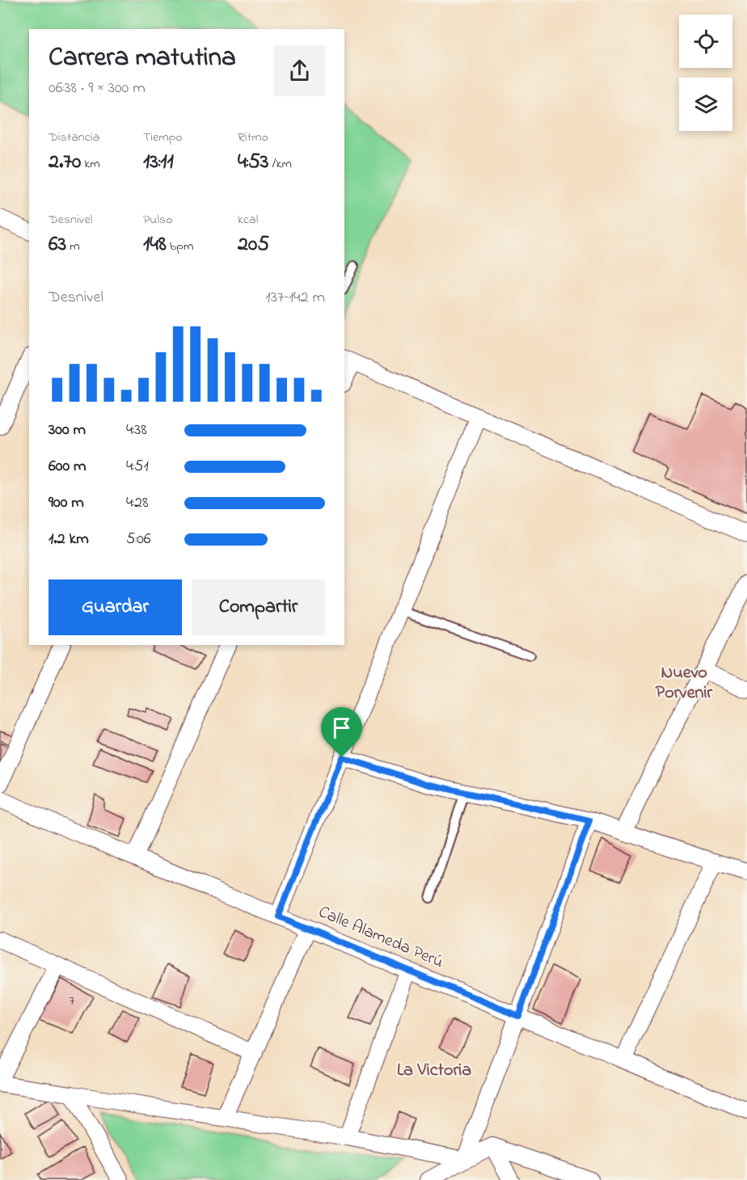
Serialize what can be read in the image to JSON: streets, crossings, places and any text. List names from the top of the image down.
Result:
{
  "streets": {
    "street": ["Calle Alameda Perú"]
  },
  "districts": ["Nuevo Porvenir", "La Victoria"],
  "house_numbers": ["7"],
  "page": {
    "heading": ["Carrera matutina", "06:38 · 9 × 300 m"],
    "stats": [
      ["Distancia", "2.70 km"],
      ["Tiempo", "13:11"],
      ["Ritmo", "4:53 /km"],
      ["Desnivel", "63 m"],
      ["Pulso", "148 bpm"],
      ["kcal", "205"]
    ],
    "chart": ["Desnivel", "137–142 m"],
    "list": [
      {
        "name": "300 m",
        "note": "4:38"
      },
      {
        "name": "600 m",
        "note": "4:51"
      },
      {
        "name": "900 m",
        "note": "4:28"
      },
      {
        "name": "1.2 km",
        "note": "5:06"
      }
    ],
    "buttons": ["Guardar", "Compartir"]
  }
}
